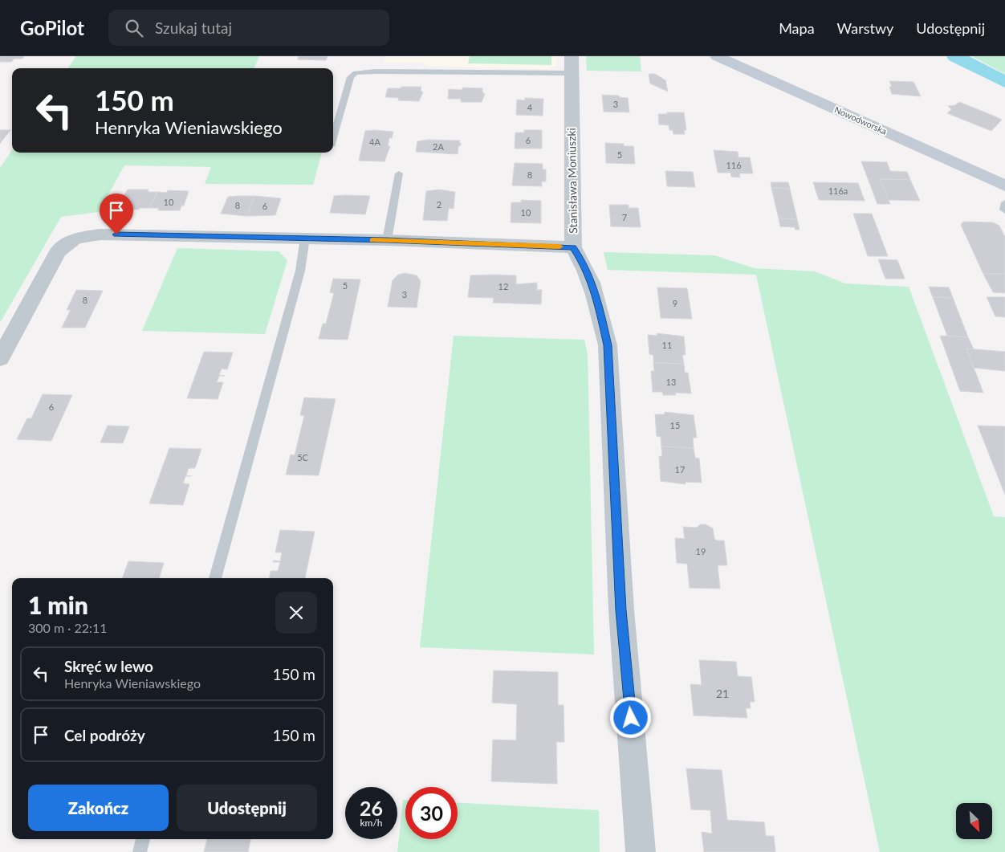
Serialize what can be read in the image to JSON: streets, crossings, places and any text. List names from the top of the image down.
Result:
{
  "streets": {
    "main road": ["Nowodworska"],
    "street": ["Stanisława Moniuszki"]
  },
  "house_numbers": [
    "3",
    "4",
    "6",
    "4A",
    "2A",
    "5",
    "116",
    "8",
    "116a",
    "10",
    "2",
    "8",
    "6",
    "10",
    "7",
    "5",
    "12",
    "3",
    "8",
    "9",
    "11",
    "13",
    "6",
    "15",
    "5C",
    "17",
    "19",
    "21"
  ],
  "north": "bottom right",
  "page": {
    "header": "GoPilot",
    "search": "Szukaj tutaj",
    "nav": ["Mapa", "Warstwy", "Udostępnij"],
    "turn": ["150 m", "Henryka Wieniawskiego"],
    "heading": ["1 min", "300 m · 22:11"],
    "list": [
      {
        "name": "Skręć w lewo",
        "note": "Henryka Wieniawskiego",
        "value": "150 m"
      },
      {
        "name": "Cel podróży",
        "value": "150 m"
      }
    ],
    "buttons": ["Zakończ", "Udostępnij"],
    "speed": "26 km/h",
    "limit": "30"
  }
}
